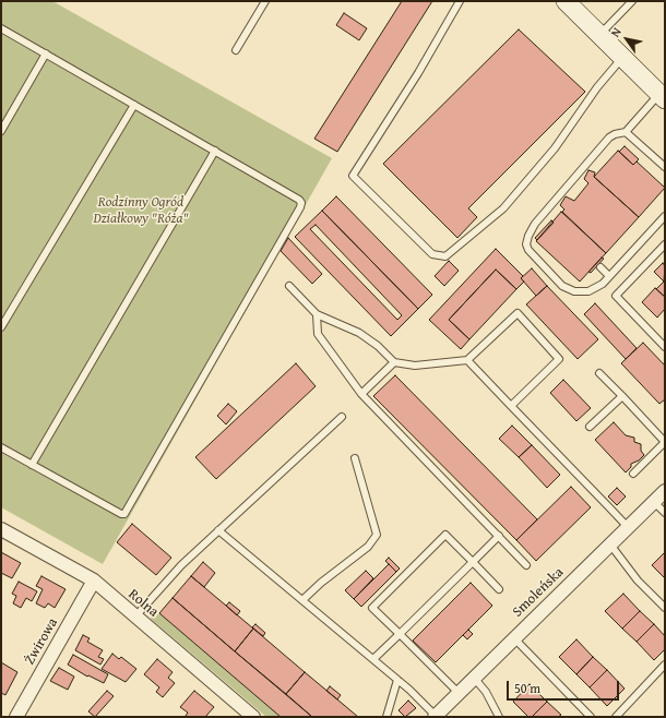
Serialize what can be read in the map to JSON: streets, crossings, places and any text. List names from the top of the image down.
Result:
{
  "streets": {
    "street": ["Smoleńska", "Rolna", "Żwirowa"]
  },
  "crossings": [
    ["Rolna", "Żwirowa"]
  ],
  "parks": ["Rodzinny Ogród Działkowy \"Róża\""],
  "scale_bar": "50 m",
  "north": "top left"
}
